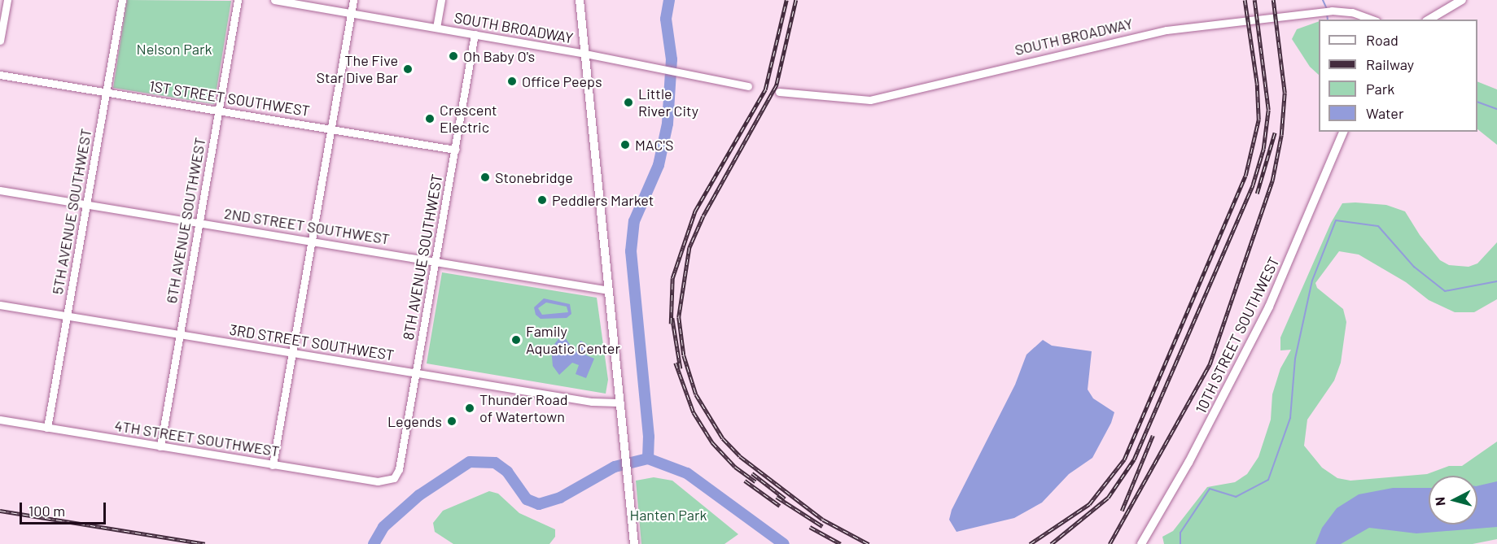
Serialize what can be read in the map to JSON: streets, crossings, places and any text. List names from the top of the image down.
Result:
{
  "streets": {
    "main road": ["10TH STREET SOUTHWEST"],
    "street": [
      "SOUTH BROADWAY",
      "1ST STREET SOUTHWEST",
      "5TH AVENUE SOUTHWEST",
      "6TH AVENUE SOUTHWEST",
      "2ND STREET SOUTHWEST",
      "8TH AVENUE SOUTHWEST",
      "3RD STREET SOUTHWEST",
      "4TH STREET SOUTHWEST"
    ]
  },
  "crossings": [
    ["SOUTH BROADWAY", "8TH AVENUE SOUTHWEST"],
    ["1ST STREET SOUTHWEST", "5TH AVENUE SOUTHWEST"],
    ["1ST STREET SOUTHWEST", "6TH AVENUE SOUTHWEST"],
    ["1ST STREET SOUTHWEST", "8TH AVENUE SOUTHWEST"],
    ["5TH AVENUE SOUTHWEST", "2ND STREET SOUTHWEST"],
    ["5TH AVENUE SOUTHWEST", "3RD STREET SOUTHWEST"],
    ["5TH AVENUE SOUTHWEST", "4TH STREET SOUTHWEST"],
    ["6TH AVENUE SOUTHWEST", "2ND STREET SOUTHWEST"],
    ["6TH AVENUE SOUTHWEST", "3RD STREET SOUTHWEST"],
    ["6TH AVENUE SOUTHWEST", "4TH STREET SOUTHWEST"],
    ["2ND STREET SOUTHWEST", "8TH AVENUE SOUTHWEST"],
    ["8TH AVENUE SOUTHWEST", "3RD STREET SOUTHWEST"],
    ["8TH AVENUE SOUTHWEST", "4TH STREET SOUTHWEST"]
  ],
  "parks": ["Nelson Park", "Hanten Park"],
  "places": [
    "Oh Baby O's",
    "The Five Star Dive Bar",
    "Office Peeps",
    "Little River City",
    "Crescent Electric",
    "MAC'S",
    "Stonebridge",
    "Peddlers Market",
    "Family Aquatic Center",
    "Thunder Road of Watertown",
    "Legends"
  ],
  "legend": [
    "Road",
    "Railway",
    "Park",
    "Water"
  ],
  "scale_bar": "100 m",
  "north": "left"
}
